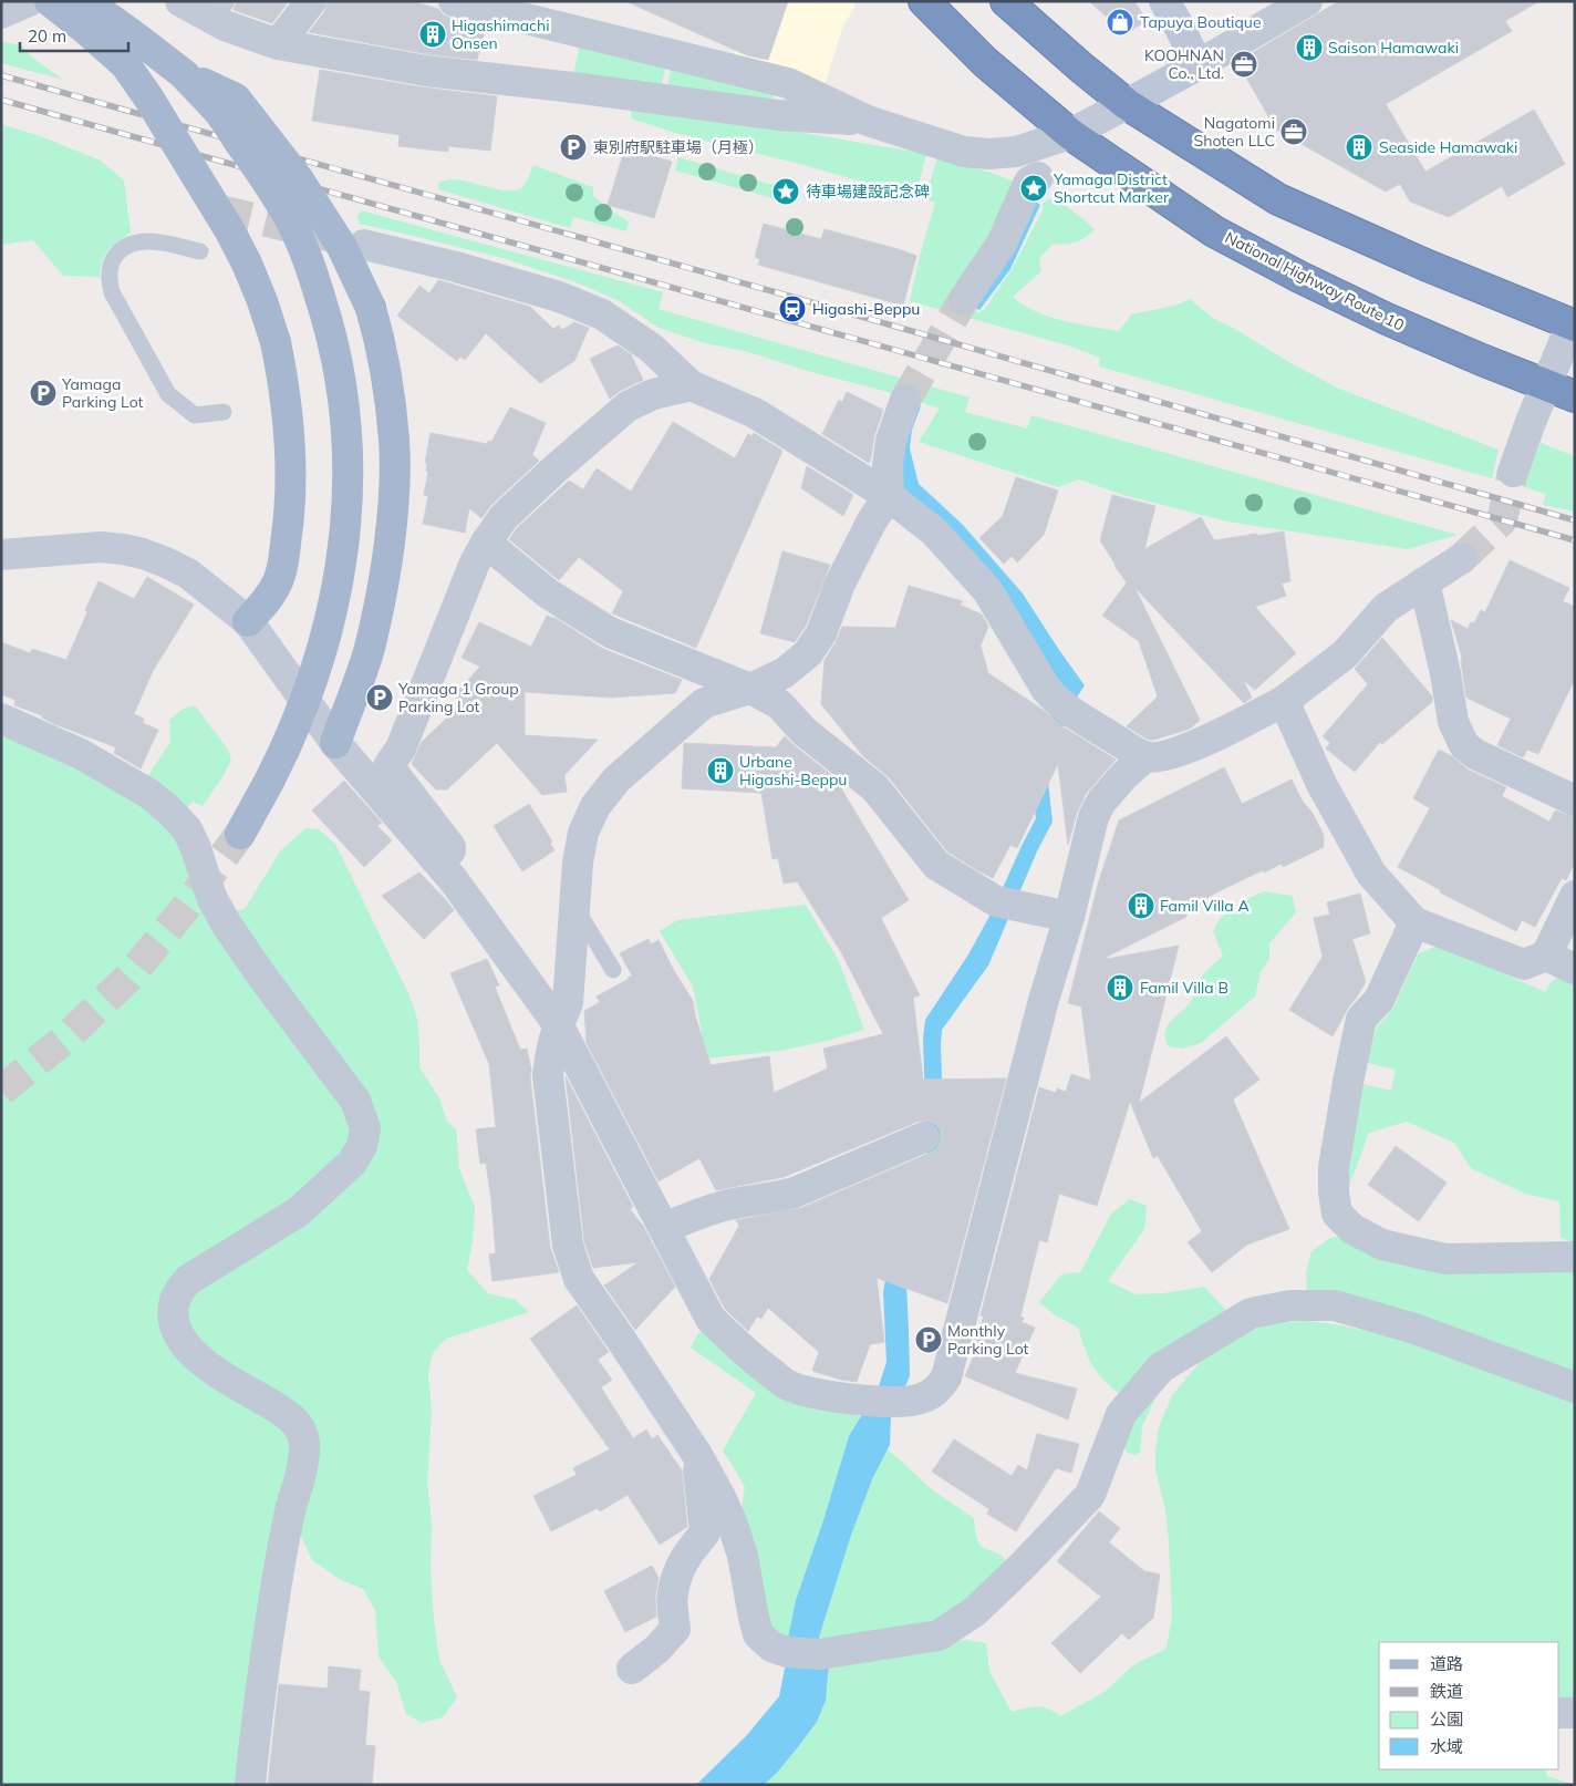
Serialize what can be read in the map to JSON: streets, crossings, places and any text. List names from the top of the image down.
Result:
{
  "streets": {
    "highway": ["National Highway Route 10"]
  },
  "places": {
    "shop": ["Tapuya Boutique"],
    "building": [
      "Higashimachi Onsen",
      "Saison Hamawaki",
      "Seaside Hamawaki",
      "Urbane Higashi-Beppu",
      "Famil Villa A",
      "Famil Villa B"
    ],
    "office": ["KOOHNAN Co., Ltd.", "Nagatomi Shoten LLC"],
    "parking": [
      "東別府駅駐車場（月極）",
      "Yamaga Parking Lot",
      "Yamaga 1 Group Parking Lot",
      "Monthly Parking Lot"
    ],
    "place": ["Yamaga District Shortcut Marker", "待車場建設記念碑"],
    "station": ["Higashi-Beppu"]
  },
  "legend": [
    "道路",
    "鉄道",
    "公園",
    "水域"
  ],
  "scale_bar": "20 m"
}
